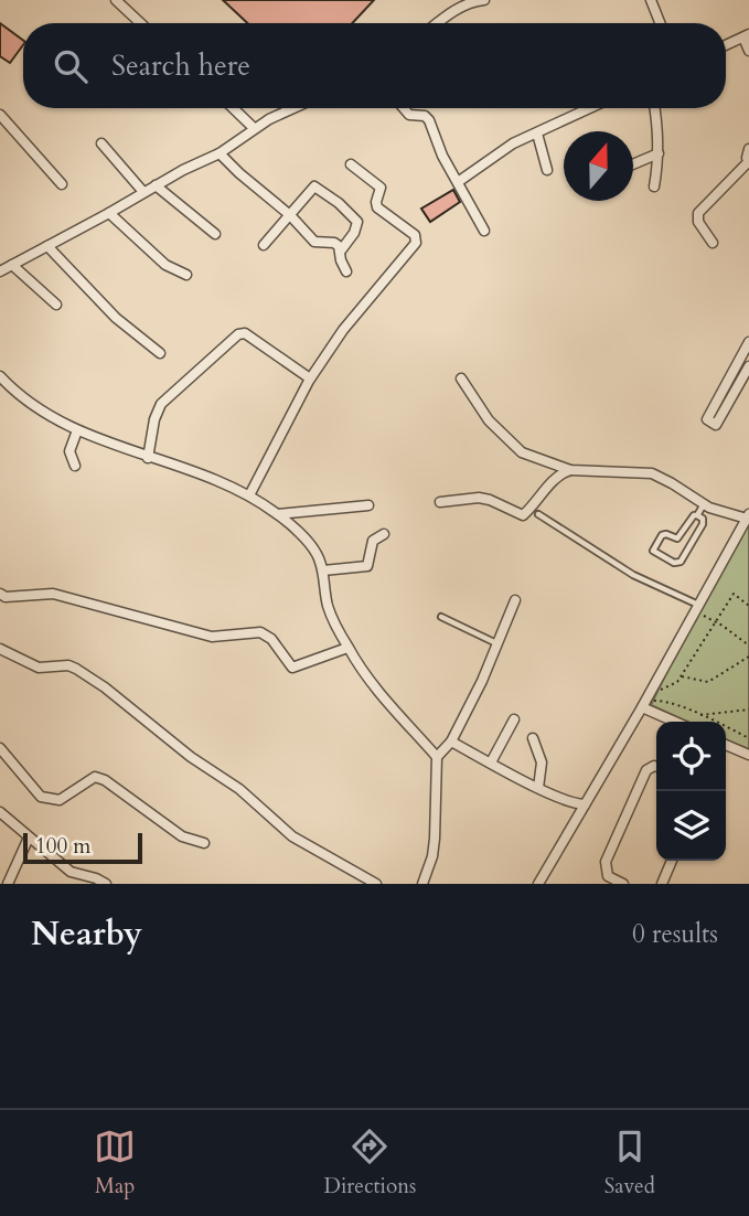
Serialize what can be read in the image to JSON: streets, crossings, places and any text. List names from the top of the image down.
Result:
{
  "scale_bar": "100 m",
  "north": "top",
  "page": {
    "search": "Search here",
    "scale": "100 m",
    "heading": ["Nearby", "0 results"],
    "nav": ["Map", "Directions", "Saved"]
  }
}
